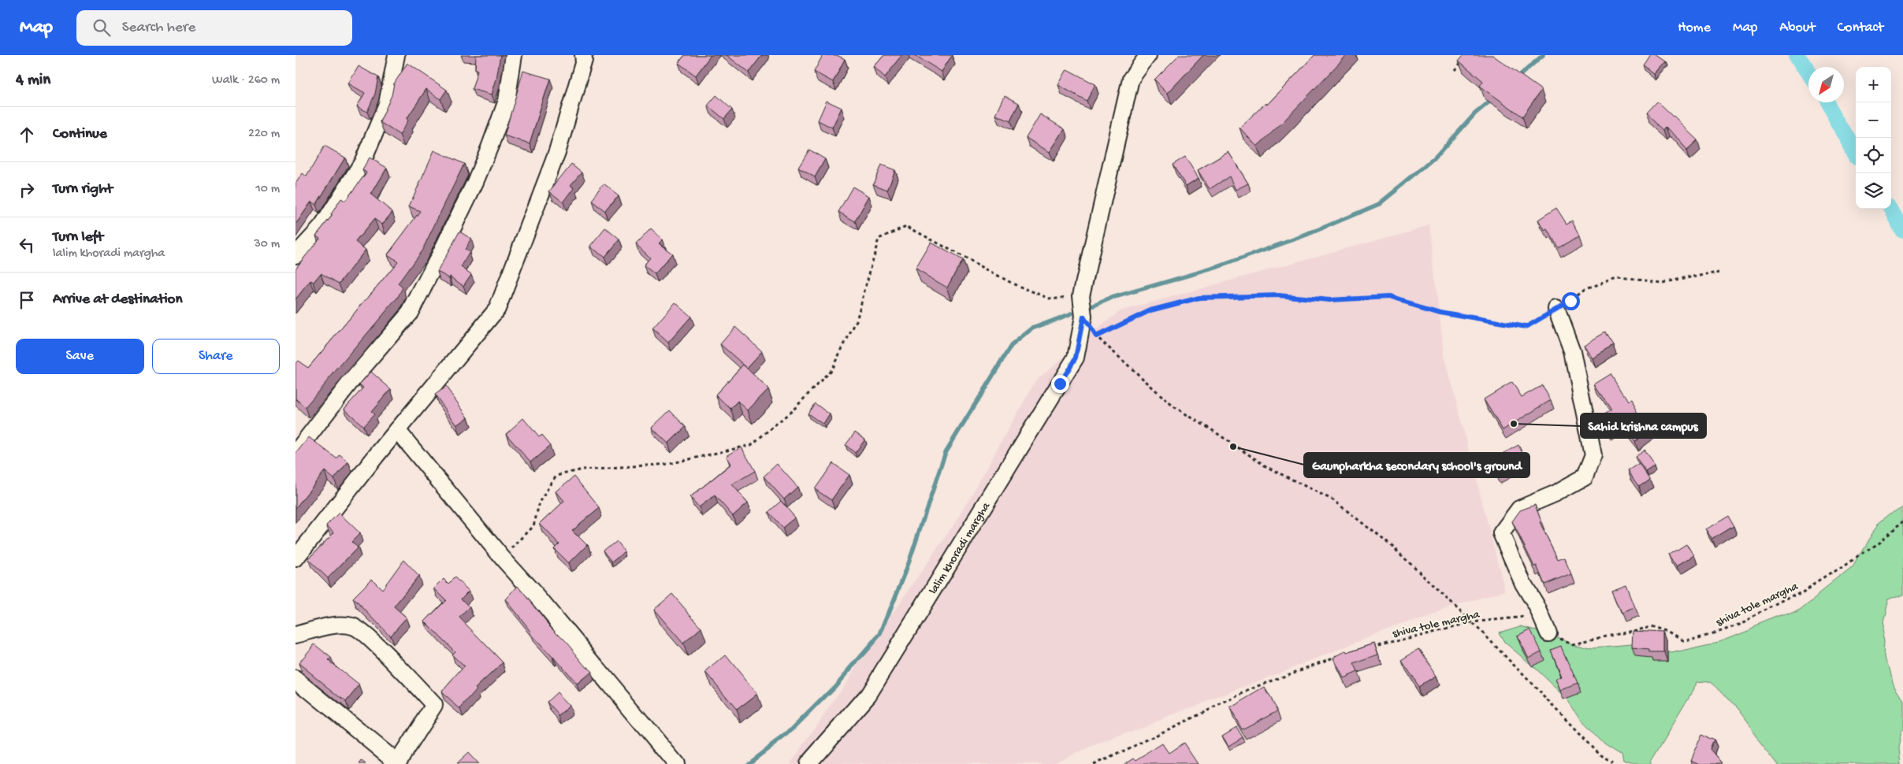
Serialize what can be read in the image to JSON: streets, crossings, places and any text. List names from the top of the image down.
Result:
{
  "streets": {
    "street": ["lalim khoradi margha"],
    "path": ["shiva tole margha"]
  },
  "places": ["Sahid krishna campus", "Gaunpharkha secondary school's ground"],
  "north": "bottom left",
  "page": {
    "header": "Map",
    "search": "Search here",
    "nav": [
      "Home",
      "Map",
      "About",
      "Contact"
    ],
    "heading": ["4 min", "Walk · 260 m"],
    "map_buttons": ["+", "−"],
    "list": [
      ["Continue", "220 m"],
      ["Turn right", "10 m"],
      ["Turn left", "lalim khoradi margha", "30 m"],
      "Arrive at destination"
    ],
    "buttons": ["Save", "Share"]
  }
}
